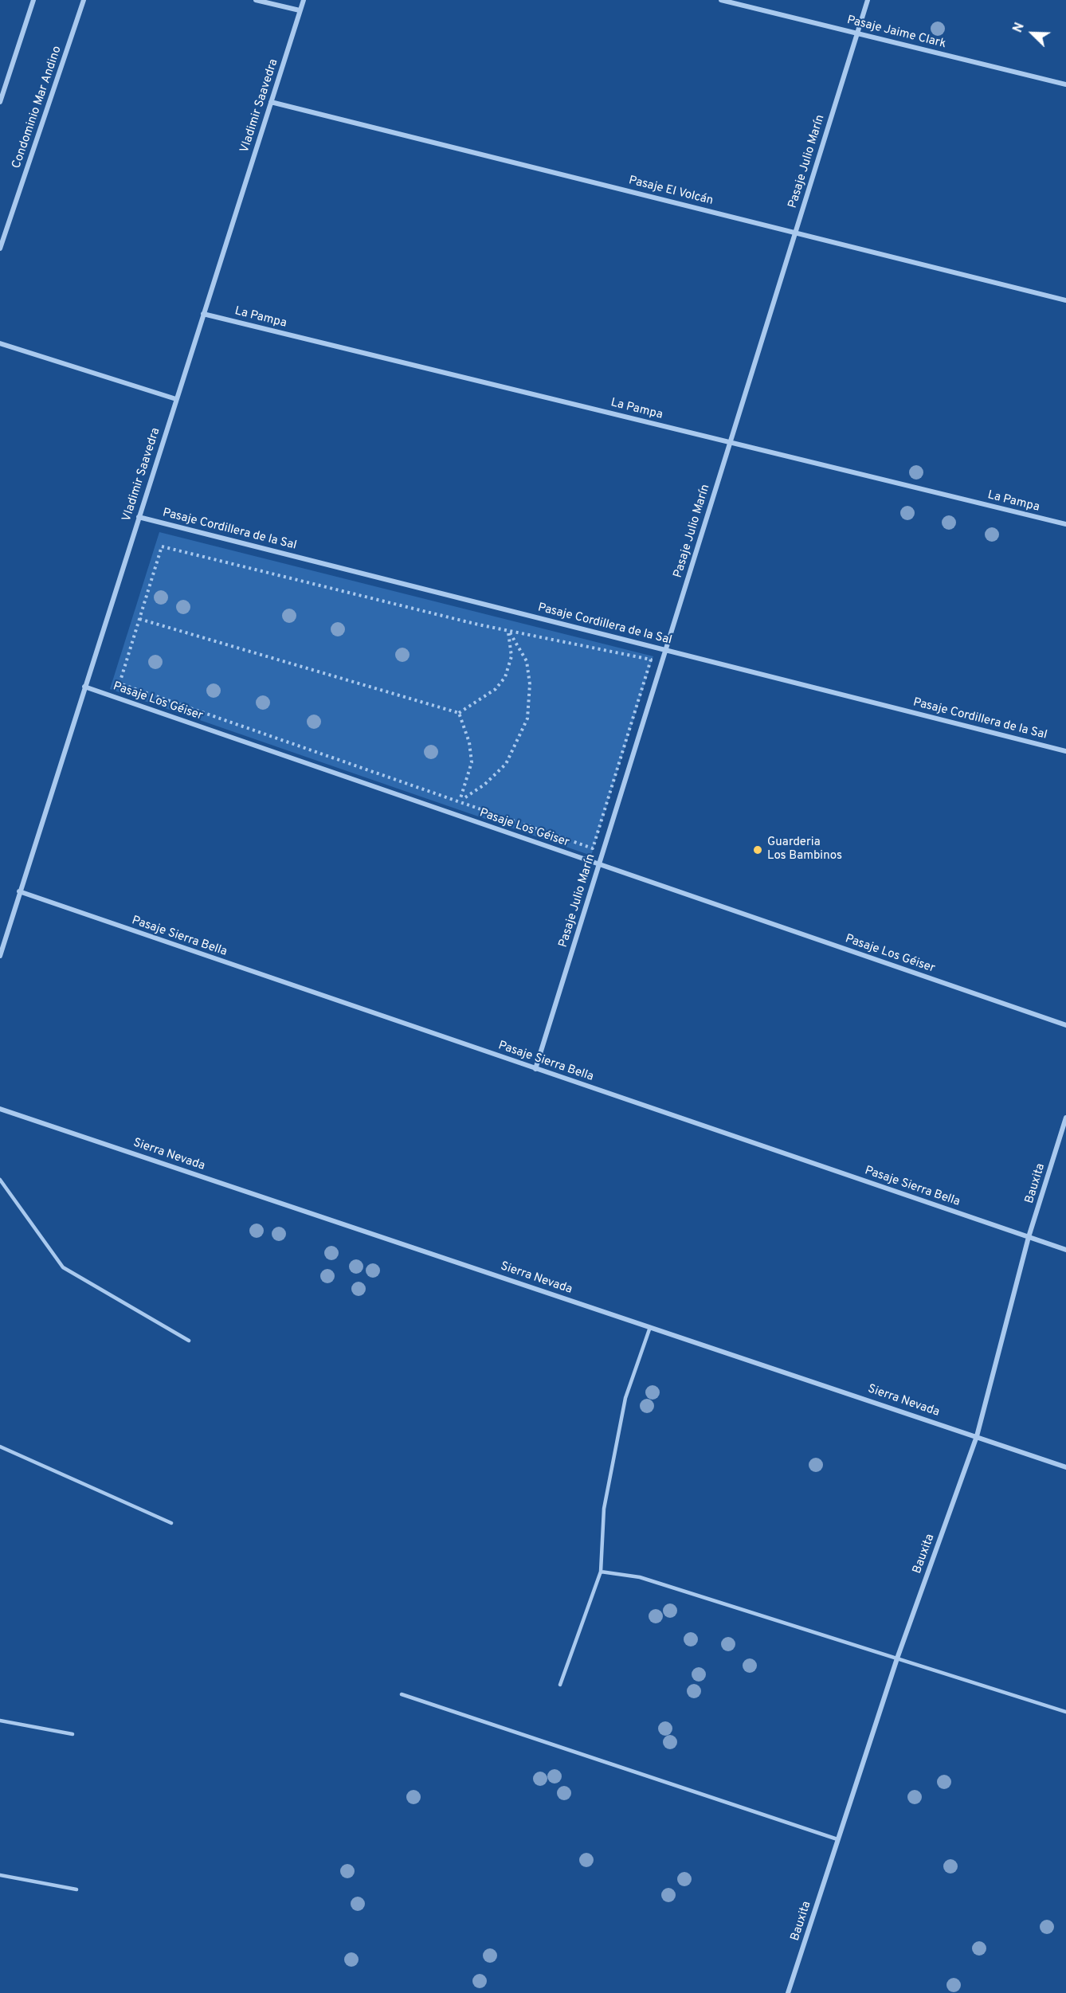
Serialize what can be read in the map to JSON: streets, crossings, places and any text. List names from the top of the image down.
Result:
{
  "streets": {
    "street": [
      "Pasaje Jaime Clark",
      "Vladimir Saavedra",
      "Condominio Mar Andino",
      "Pasaje Julio Marín",
      "Pasaje El Volcán",
      "La Pampa",
      "Pasaje Cordillera de la Sal",
      "Pasaje Los Géiser",
      "Pasaje Sierra Bella",
      "Sierra Nevada",
      "Bauxita"
    ]
  },
  "crossings": [
    ["Pasaje Jaime Clark", "Pasaje Julio Marín"],
    ["Vladimir Saavedra", "Pasaje El Volcán"],
    ["Vladimir Saavedra", "La Pampa"],
    ["Vladimir Saavedra", "Pasaje Cordillera de la Sal"],
    ["Vladimir Saavedra", "Pasaje Los Géiser"],
    ["Vladimir Saavedra", "Pasaje Sierra Bella"],
    ["Pasaje Julio Marín", "Pasaje El Volcán"],
    ["Pasaje Julio Marín", "La Pampa"],
    ["Pasaje Julio Marín", "Pasaje Cordillera de la Sal"],
    ["Pasaje Julio Marín", "Pasaje Los Géiser"],
    ["Pasaje Julio Marín", "Pasaje Sierra Bella"],
    ["Pasaje Sierra Bella", "Bauxita"],
    ["Sierra Nevada", "Bauxita"]
  ],
  "places": ["Guarderia Los Bambinos"],
  "north": "top left"
}
